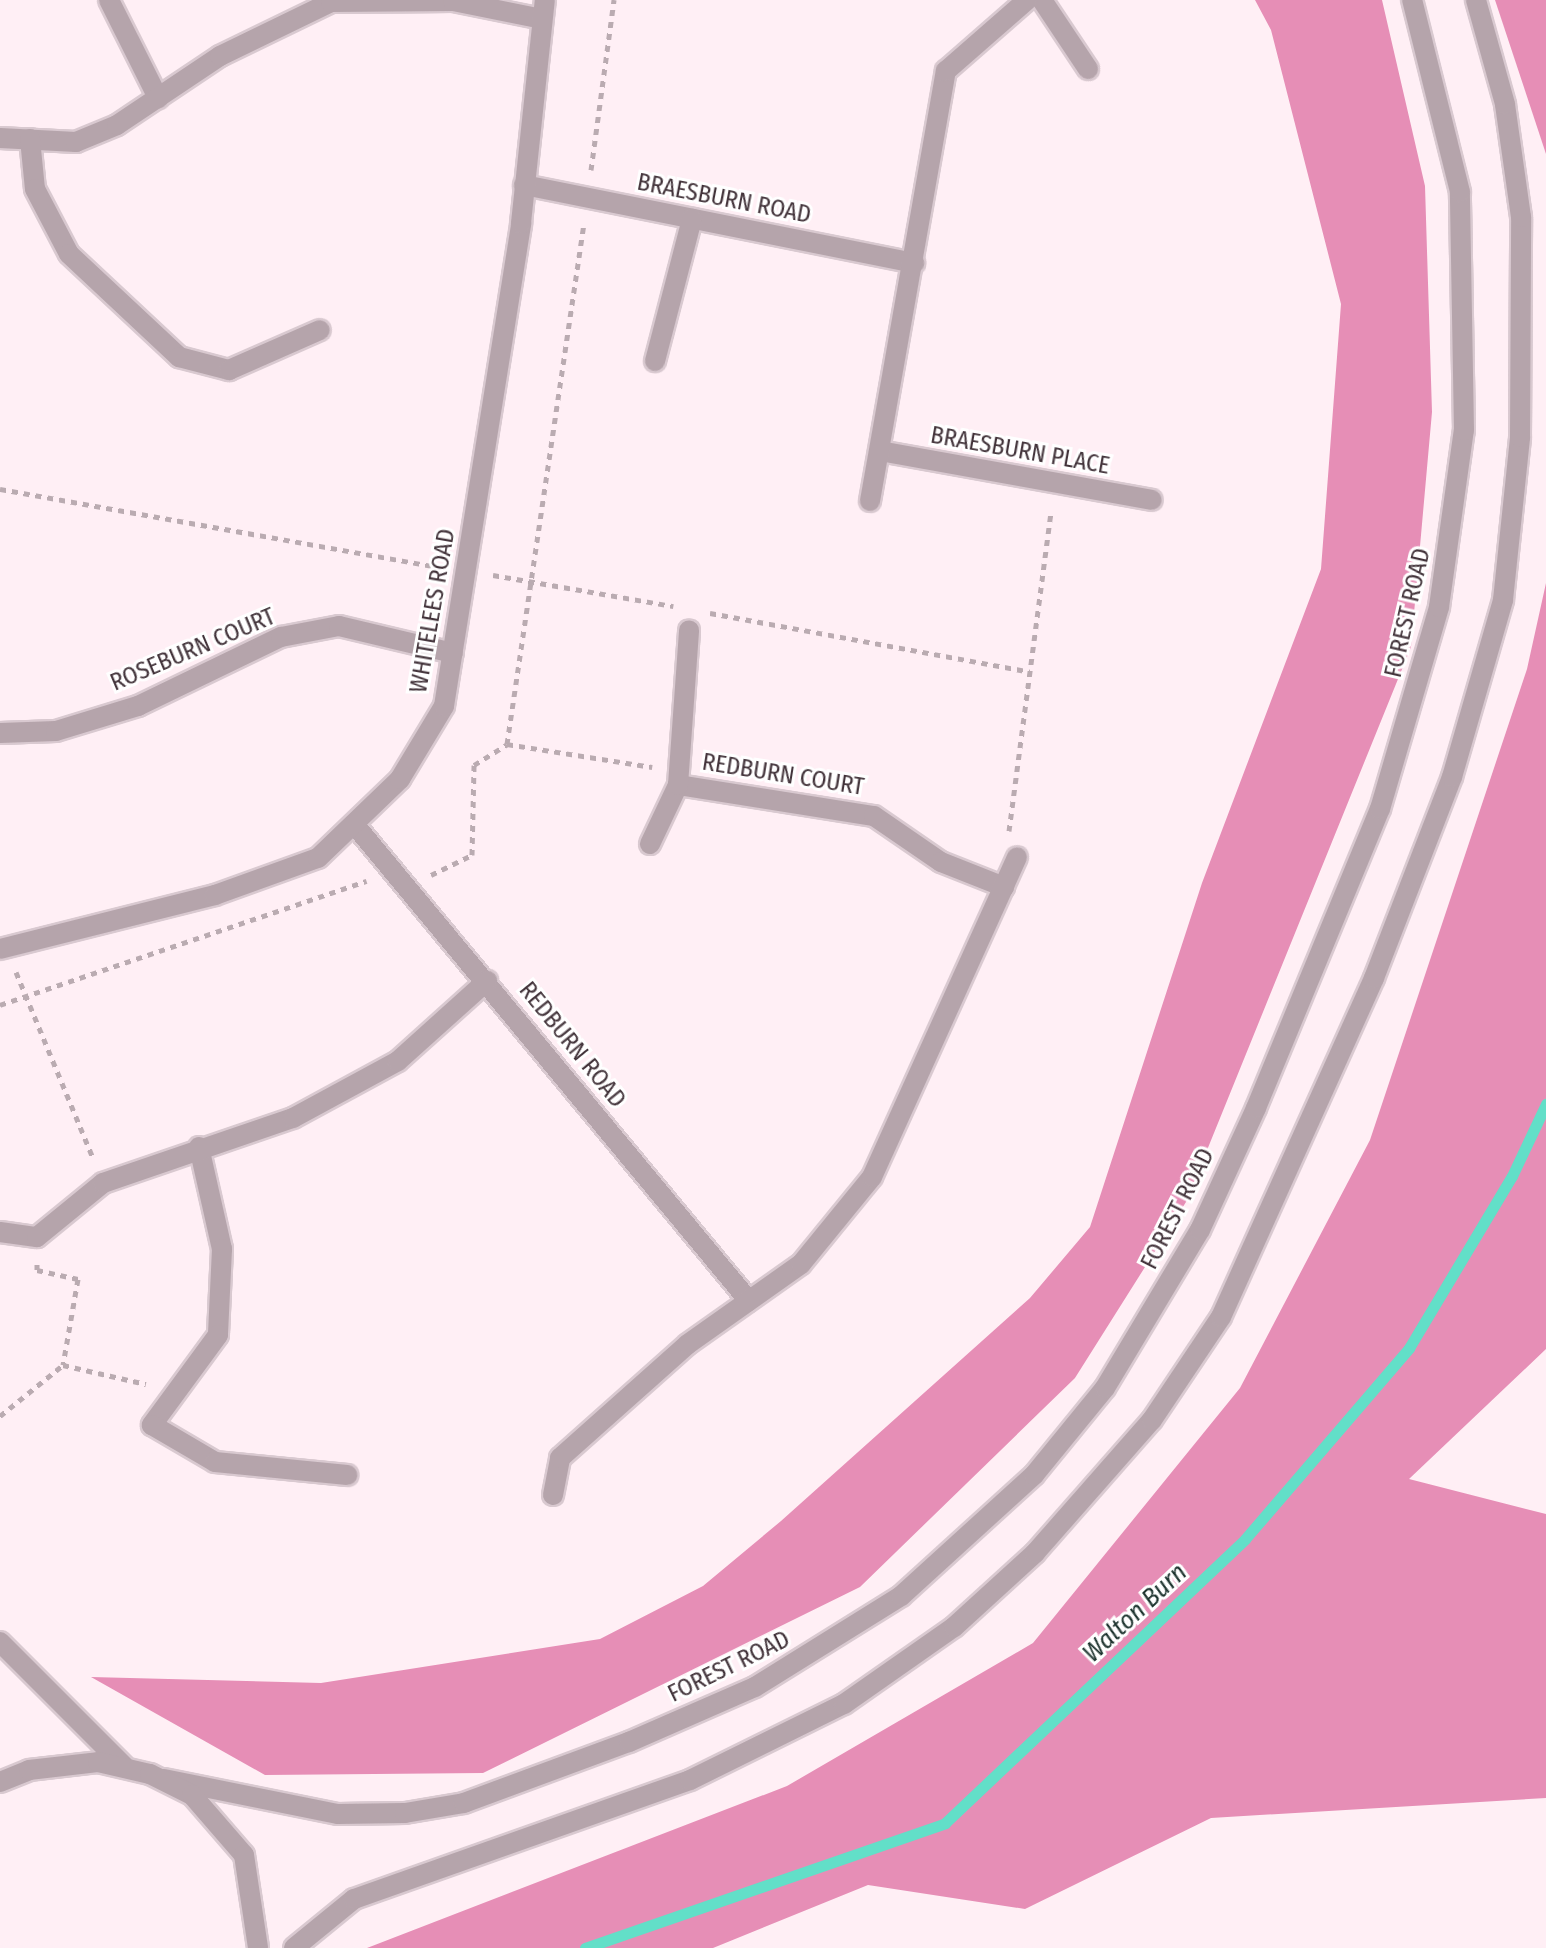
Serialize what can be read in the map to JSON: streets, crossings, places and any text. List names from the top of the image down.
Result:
{
  "streets": {
    "street": [
      "BRAESBURN ROAD",
      "BRAESBURN PLACE",
      "WHITELEES ROAD",
      "FOREST ROAD",
      "ROSEBURN COURT",
      "REDBURN COURT",
      "REDBURN ROAD"
    ]
  },
  "crossings": [
    ["BRAESBURN ROAD", "WHITELEES ROAD"],
    ["WHITELEES ROAD", "ROSEBURN COURT"],
    ["WHITELEES ROAD", "REDBURN ROAD"]
  ],
  "water": ["Walton Burn"]
}
